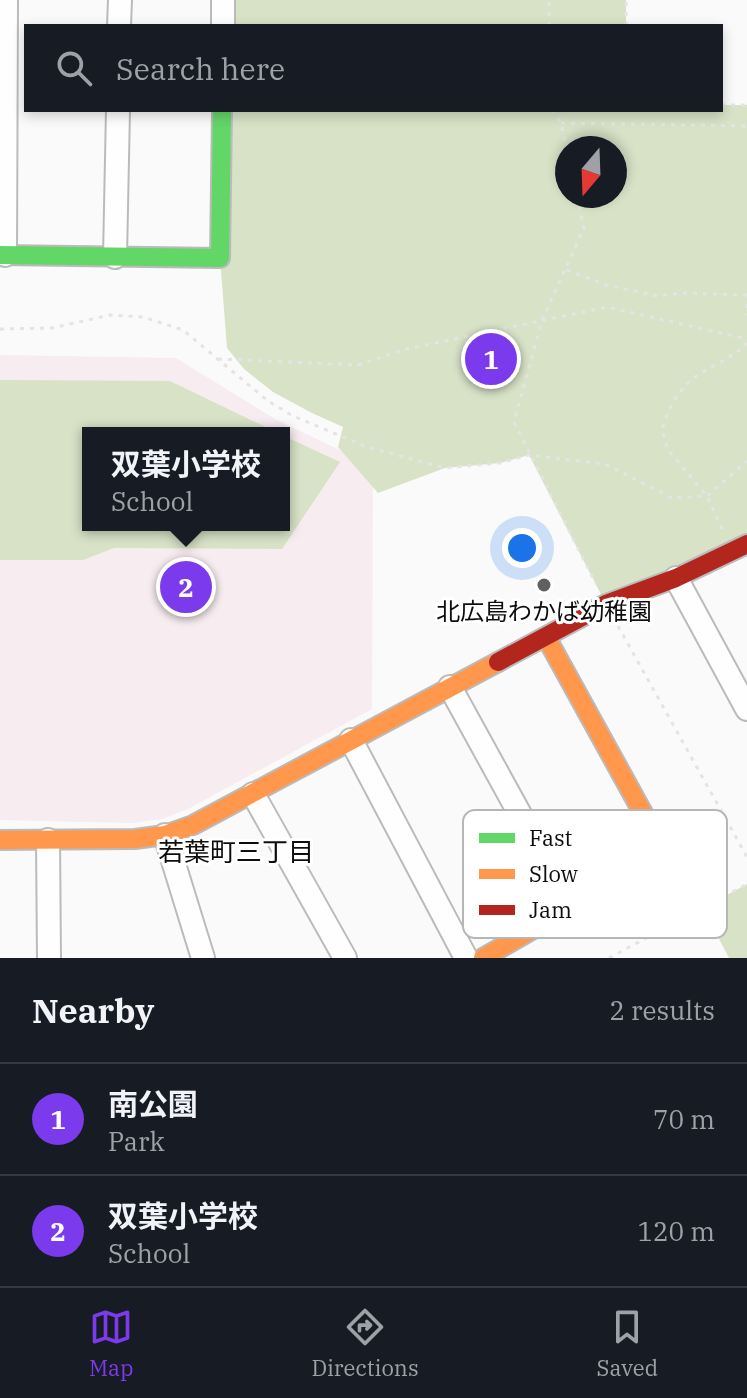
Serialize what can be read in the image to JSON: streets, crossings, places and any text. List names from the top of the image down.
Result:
{
  "districts": ["若葉町三丁目"],
  "places": ["北広島わかば幼稚園"],
  "legend": ["Fast", "Slow", "Jam"],
  "north": "bottom",
  "page": {
    "search": "Search here",
    "pins": ["1", "2"],
    "popup": ["双葉小学校", "School"],
    "heading": ["Nearby", "2 results"],
    "list": [
      {
        "mark": "1",
        "name": "南公園",
        "note": "Park",
        "value": "70 m"
      },
      {
        "mark": "2",
        "name": "双葉小学校",
        "note": "School",
        "value": "120 m"
      }
    ],
    "nav": ["Map", "Directions", "Saved"]
  }
}
